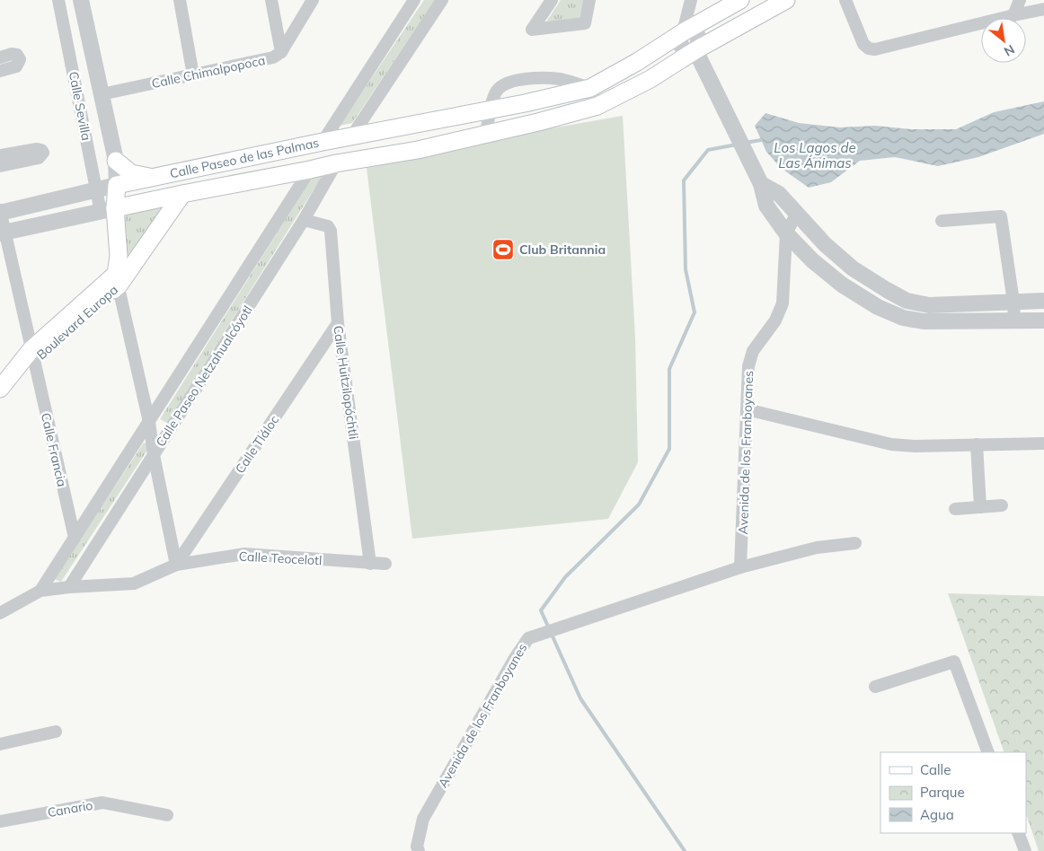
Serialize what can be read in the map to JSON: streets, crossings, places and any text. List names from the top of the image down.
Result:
{
  "streets": {
    "main road": ["Calle Paseo de las Palmas", "Boulevard Europa"],
    "street": [
      "Calle Chimalpopoca",
      "Calle Sevilla",
      "Calle Paseo Netzahualcóyotl",
      "Calle Huitzilopóchtli",
      "Calle Tláloc",
      "Calle Francia",
      "Avenida de los Franboyanes",
      "Calle Teocelotl",
      "Canario"
    ]
  },
  "crossings": [
    ["Calle Sevilla", "Calle Paseo de las Palmas"],
    ["Calle Sevilla", "Boulevard Europa"],
    ["Calle Paseo de las Palmas", "Boulevard Europa"],
    ["Calle Paseo de las Palmas", "Calle Paseo Netzahualcóyotl"],
    ["Calle Paseo de las Palmas", "Calle Francia"],
    ["Boulevard Europa", "Calle Francia"],
    ["Calle Paseo Netzahualcóyotl", "Calle Huitzilopóchtli"],
    ["Calle Paseo Netzahualcóyotl", "Calle Francia"],
    ["Calle Paseo Netzahualcóyotl", "Calle Teocelotl"],
    ["Calle Huitzilopóchtli", "Calle Tláloc"],
    ["Calle Huitzilopóchtli", "Calle Teocelotl"],
    ["Calle Tláloc", "Calle Teocelotl"]
  ],
  "water": ["Los Lagos de Las Ánimas"],
  "places": {
    "sports": ["Club Britannia"]
  },
  "legend": ["Calle", "Parque", "Agua"],
  "north": "bottom right"
}
